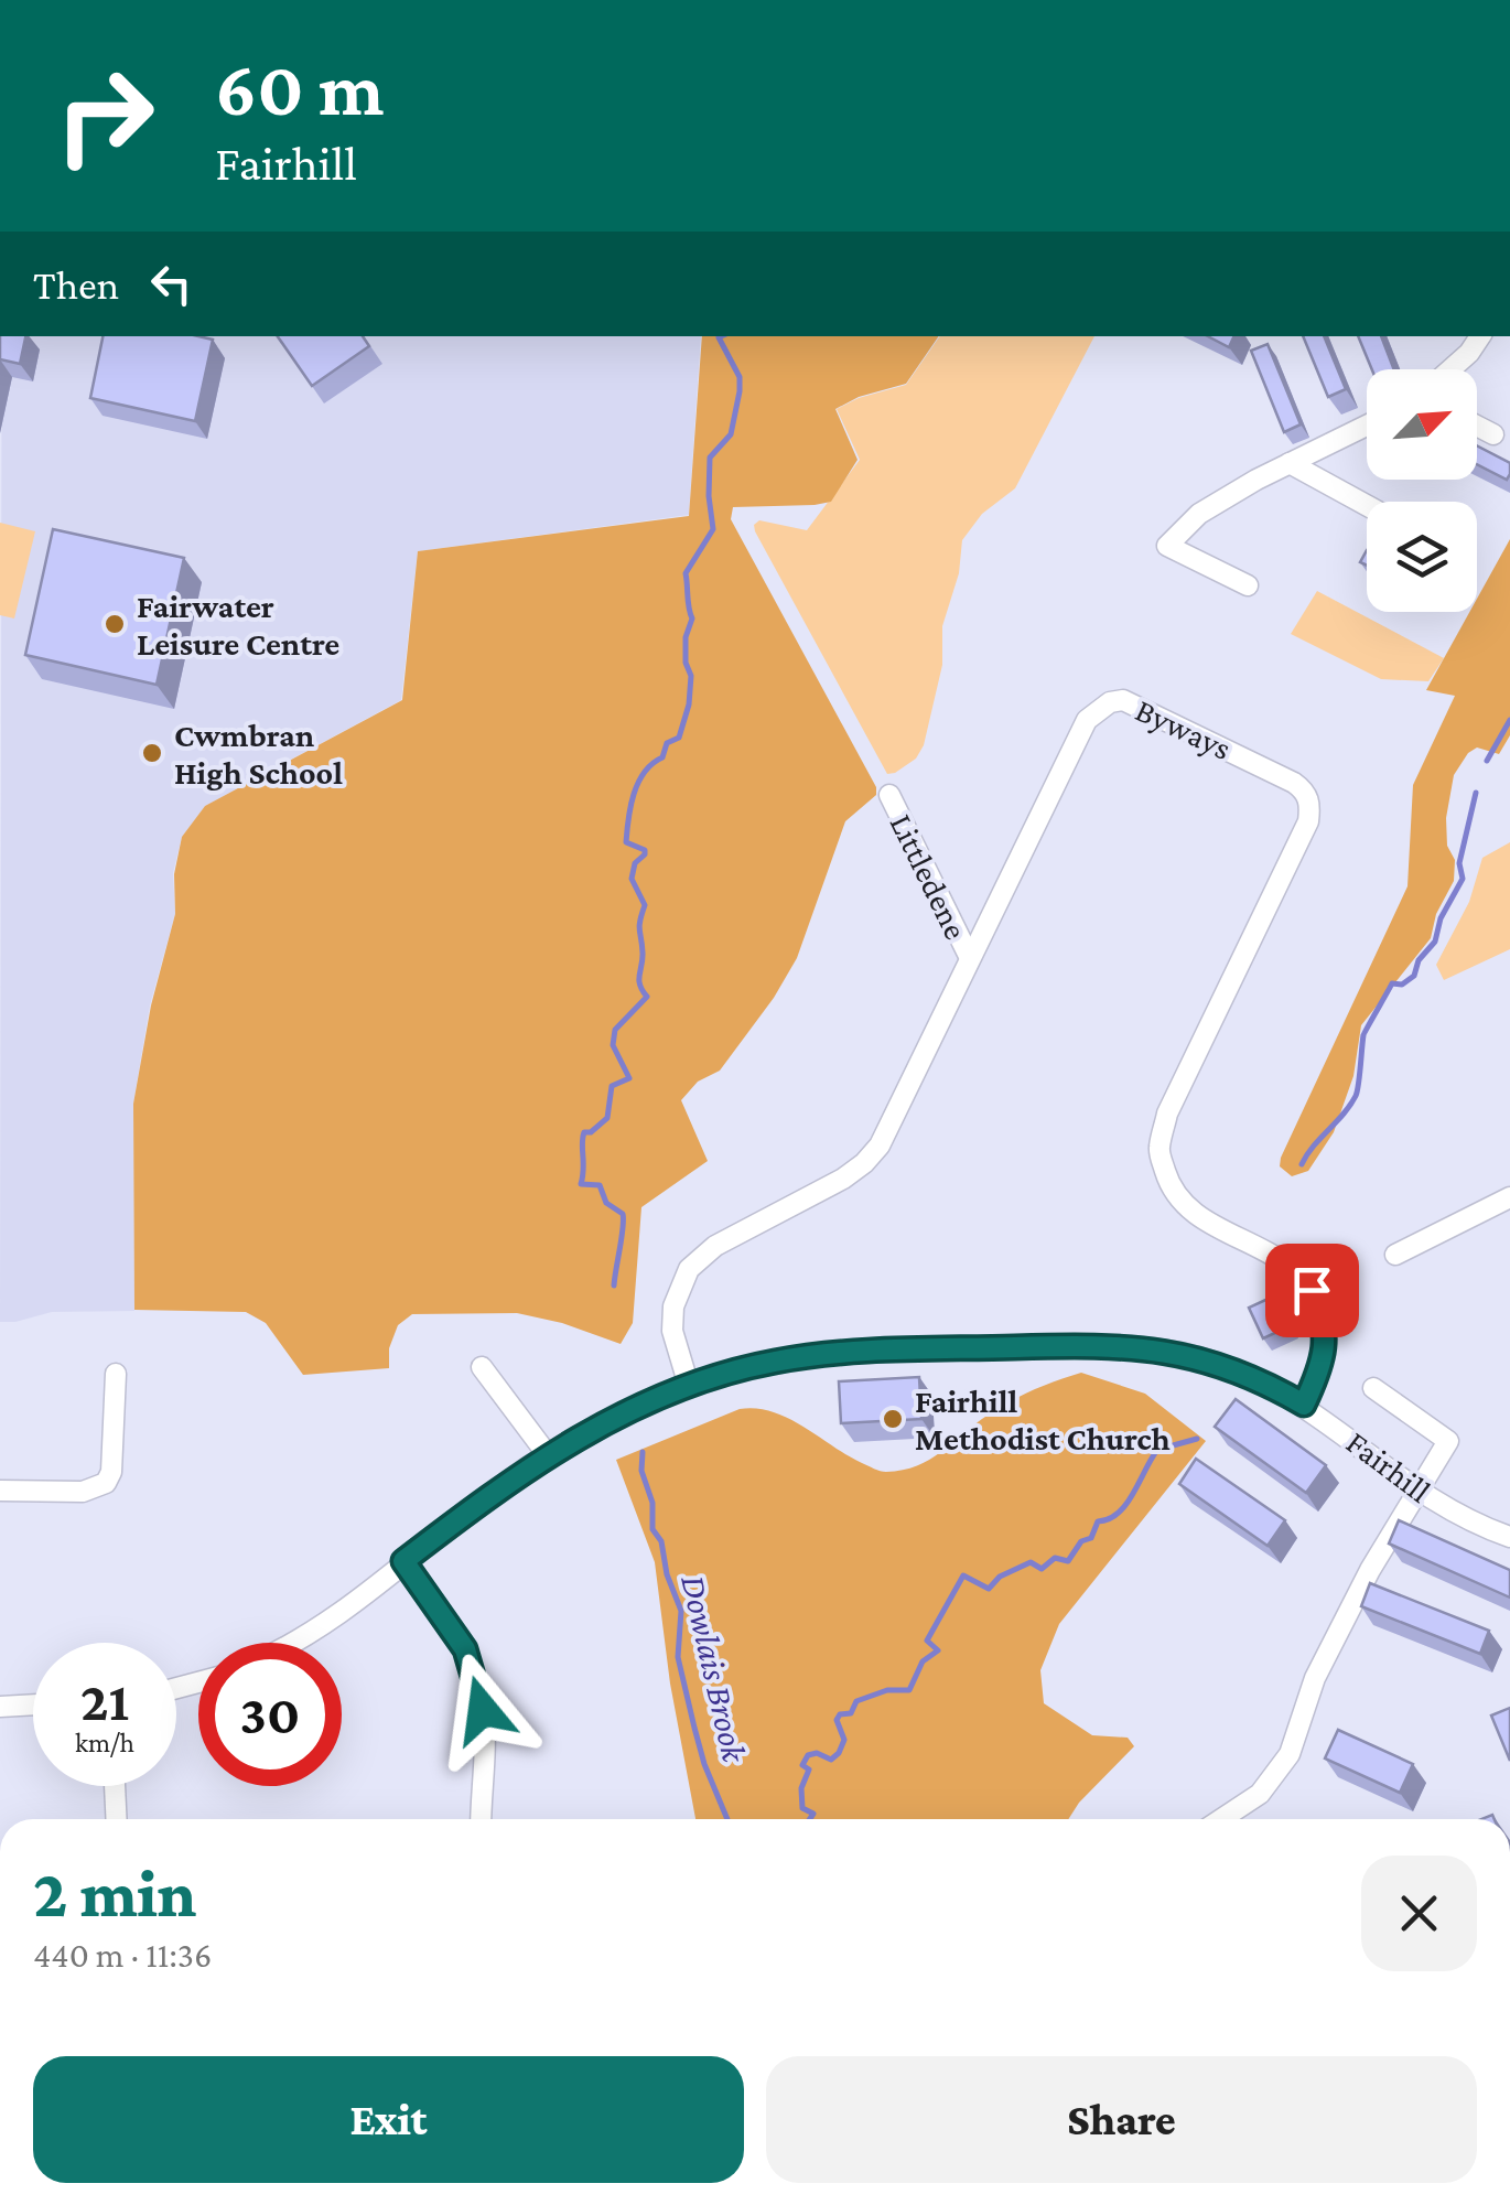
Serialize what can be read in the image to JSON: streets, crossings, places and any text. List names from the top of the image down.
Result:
{
  "streets": {
    "street": ["Byways", "Littledene", "Fairhill"]
  },
  "crossings": [
    ["Byways", "Littledene"],
    ["Byways", "Fairhill"]
  ],
  "water": ["Dowlais Brook"],
  "places": ["Fairwater Leisure Centre", "Cwmbran High School", "Fairhill Methodist Church"],
  "north": "top right",
  "page": {
    "turn": ["60 m", "Fairhill"],
    "then": "Then",
    "speed": "21 km/h",
    "limit": "30",
    "heading": ["2 min", "440 m · 11:36"],
    "buttons": ["Exit", "Share"]
  }
}
